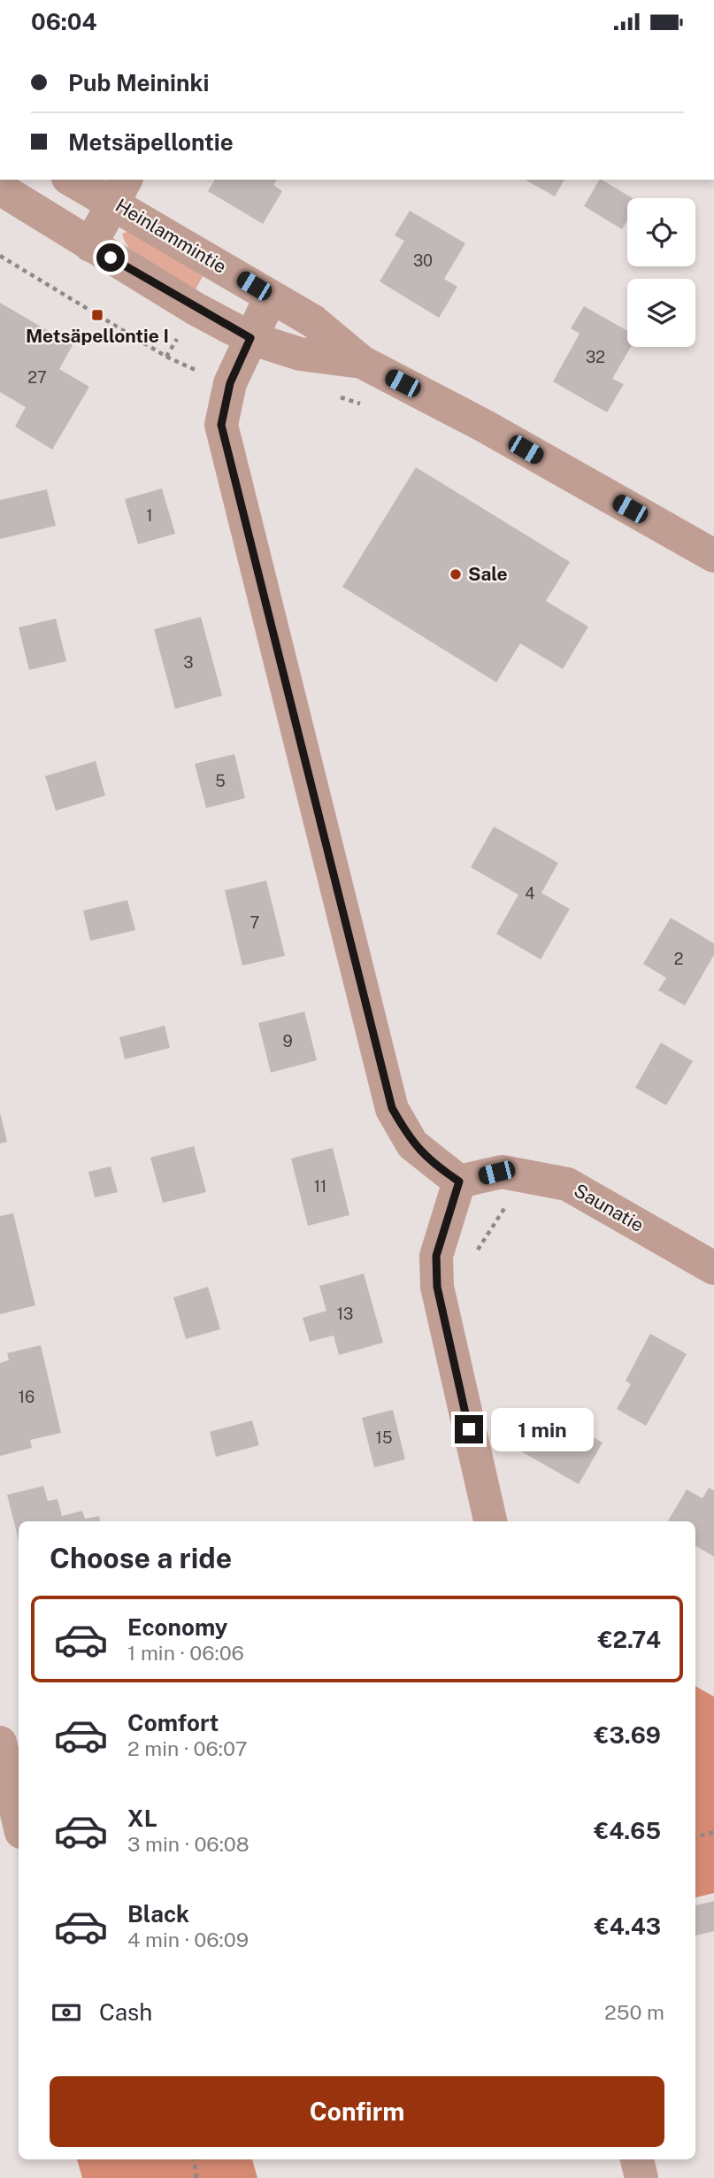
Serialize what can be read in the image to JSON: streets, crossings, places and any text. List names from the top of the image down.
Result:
{
  "streets": {
    "street": ["Heinlammintie", "Saunatie"]
  },
  "places": {
    "transit": ["Metsäpellontie I"],
    "other": ["Sale"]
  },
  "house_numbers": [
    "30",
    "32",
    "27",
    "1",
    "3",
    "5",
    "4",
    "7",
    "2",
    "9",
    "11",
    "13",
    "16",
    "15"
  ],
  "page": {
    "status": "06:04",
    "banner": ["Pub Meininki", "Metsäpellontie"],
    "bubble": "1 min",
    "heading": "Choose a ride",
    "list": [
      {
        "name": "Economy",
        "note": "1 min · 06:06",
        "value": "€2.74"
      },
      {
        "name": "Comfort",
        "note": "2 min · 06:07",
        "value": "€3.69"
      },
      {
        "name": "XL",
        "note": "3 min · 06:08",
        "value": "€4.65"
      },
      {
        "name": "Black",
        "note": "4 min · 06:09",
        "value": "€4.43"
      }
    ],
    "pay": ["Cash", "250 m"],
    "buttons": "Confirm"
  }
}
